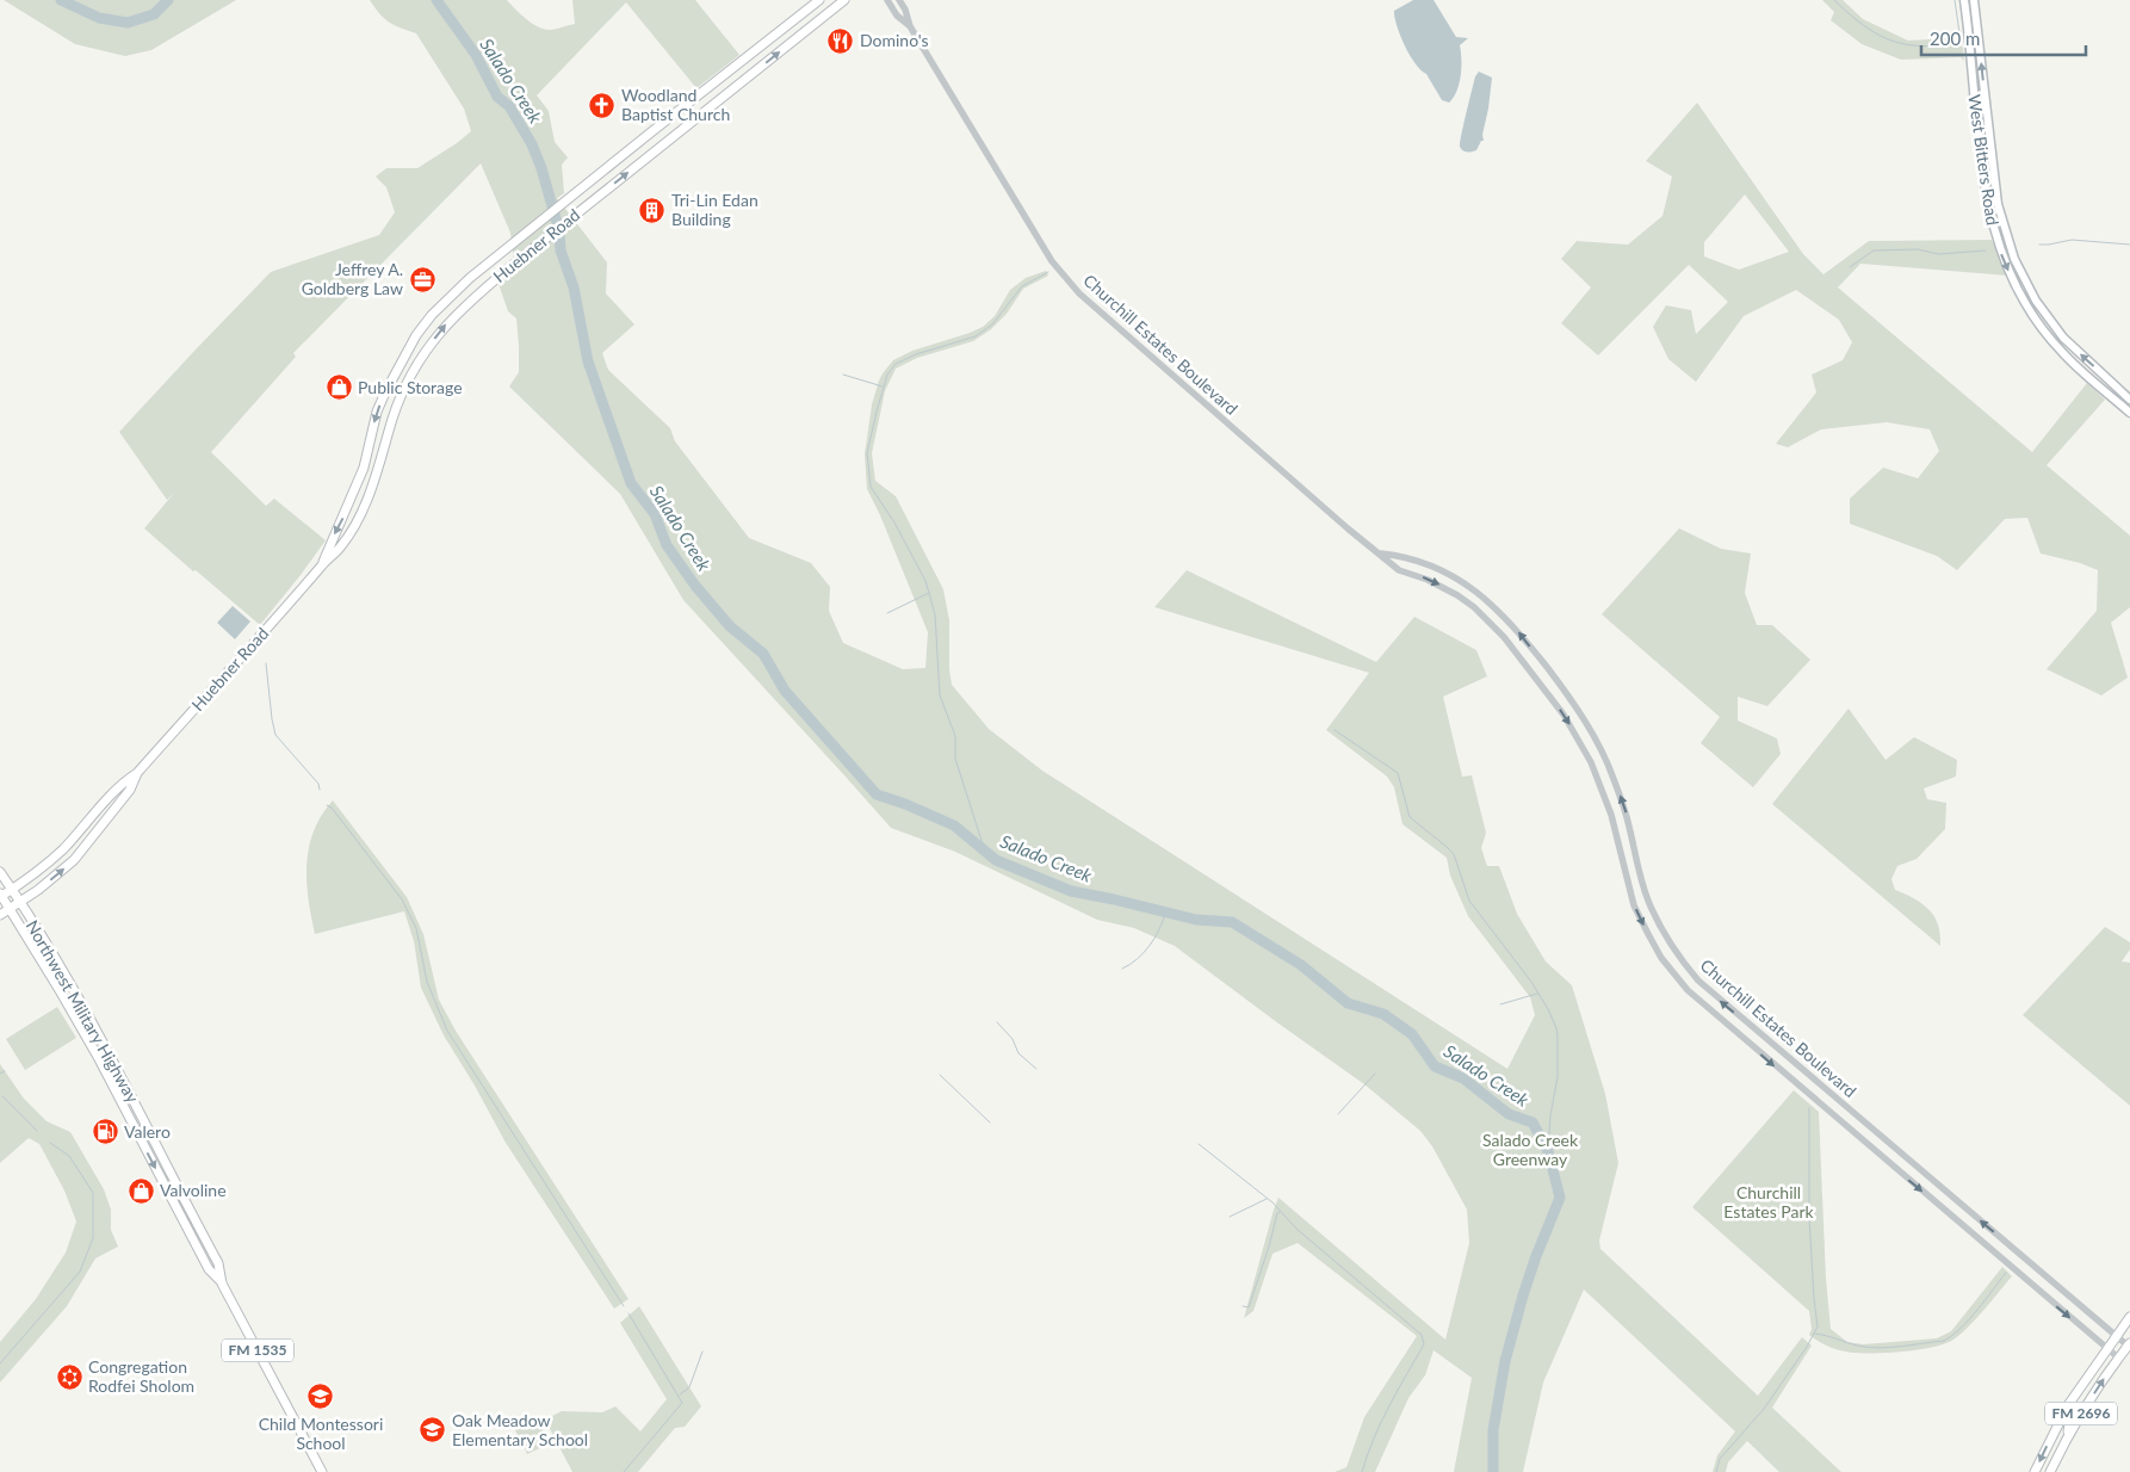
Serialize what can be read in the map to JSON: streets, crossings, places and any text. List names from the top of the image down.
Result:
{
  "streets": {
    "main road": [
      "West Bitters Road",
      "Huebner Road",
      "Northwest Military Highway",
      "FM 1535",
      "FM 2696"
    ],
    "street": ["Churchill Estates Boulevard"]
  },
  "crossings": [
    ["Huebner Road", "Northwest Military Highway"],
    ["Churchill Estates Boulevard", "FM 2696"]
  ],
  "water": ["Salado Creek"],
  "parks": ["Salado Creek Greenway", "Churchill Estates Park"],
  "places": {
    "restaurant": ["Domino's"],
    "church": ["Woodland Baptist Church"],
    "building": ["Tri-Lin Edan Building"],
    "office": ["Jeffrey A. Goldberg Law"],
    "shop": ["Public Storage", "Valvoline"],
    "fuel station": ["Valero"],
    "synagogue": ["Congregation Rodfei Sholom"],
    "school or university": ["Child Montessori School", "Oak Meadow Elementary School"]
  },
  "scale_bar": "200 m"
}
